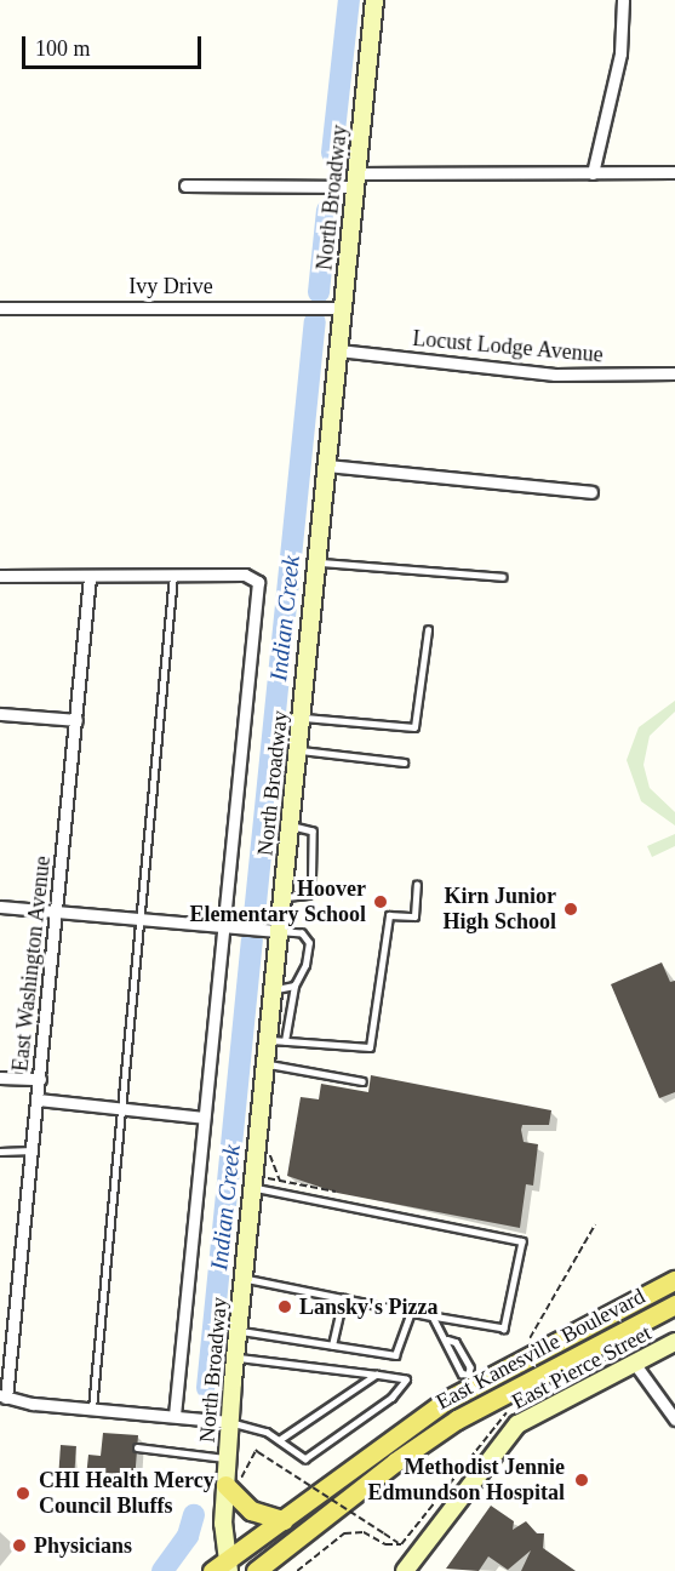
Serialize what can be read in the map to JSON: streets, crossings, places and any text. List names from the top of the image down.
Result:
{
  "streets": {
    "main road": ["North Broadway", "East Kanesville Boulevard", "East Pierce Street"],
    "street": ["Ivy Drive", "Locust Lodge Avenue", "East Washington Avenue"]
  },
  "crossings": [
    ["North Broadway", "Ivy Drive"],
    ["North Broadway", "Locust Lodge Avenue"],
    ["North Broadway", "East Kanesville Boulevard"]
  ],
  "water": ["Indian Creek"],
  "places": [
    "Hoover Elementary School",
    "Kirn Junior High School",
    "Lansky's Pizza",
    "Methodist Jennie Edmundson Hospital",
    "CHI Health Mercy Council Bluffs",
    "Physicians"
  ],
  "scale_bar": "100 m"
}
